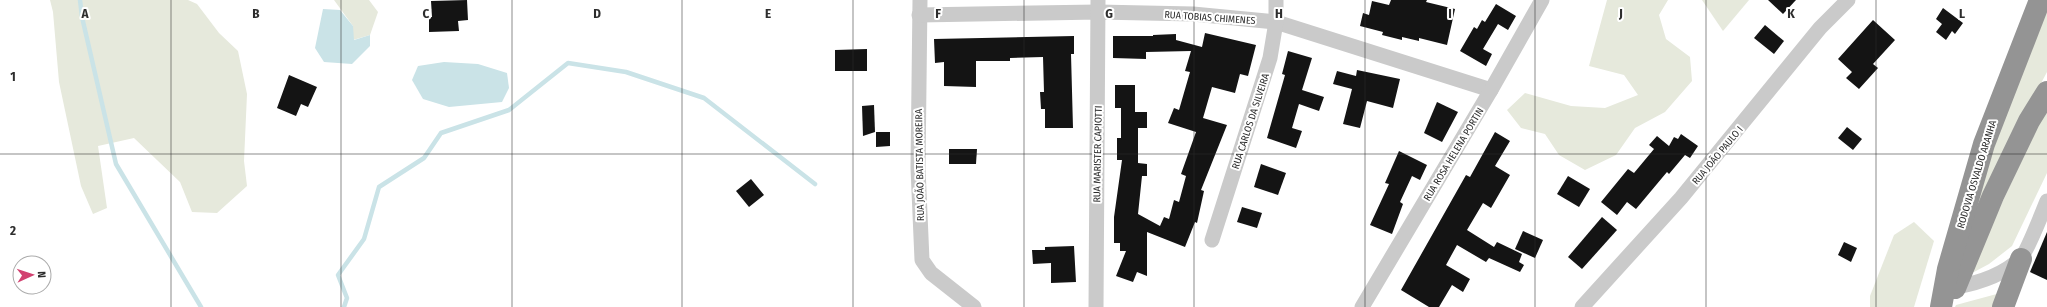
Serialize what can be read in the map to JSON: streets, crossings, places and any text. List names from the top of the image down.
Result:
{
  "streets": {
    "highway": ["RODOVIA OSVALDO ARANHA"],
    "street": [
      "RUA TOBIAS CHIMENES",
      "RUA CARLOS DA SILVEIRA",
      "RUA MARISTER CAPIOTTI",
      "RUA ROSA HELENA PORTIN",
      "RUA JOÃO PAULO I",
      "RUA JOÃO BATISTA MOREIRA"
    ]
  },
  "crossings": [
    ["RUA TOBIAS CHIMENES", "RUA CARLOS DA SILVEIRA"],
    ["RUA TOBIAS CHIMENES", "RUA MARISTER CAPIOTTI"],
    ["RUA TOBIAS CHIMENES", "RUA ROSA HELENA PORTIN"],
    ["RUA TOBIAS CHIMENES", "RUA JOÃO BATISTA MOREIRA"]
  ],
  "north": "right",
  "grid": {
    "columns": [
      "A",
      "B",
      "C",
      "D",
      "E",
      "F",
      "G",
      "H",
      "I",
      "J",
      "K",
      "L"
    ],
    "rows": ["1", "2"]
  }
}
